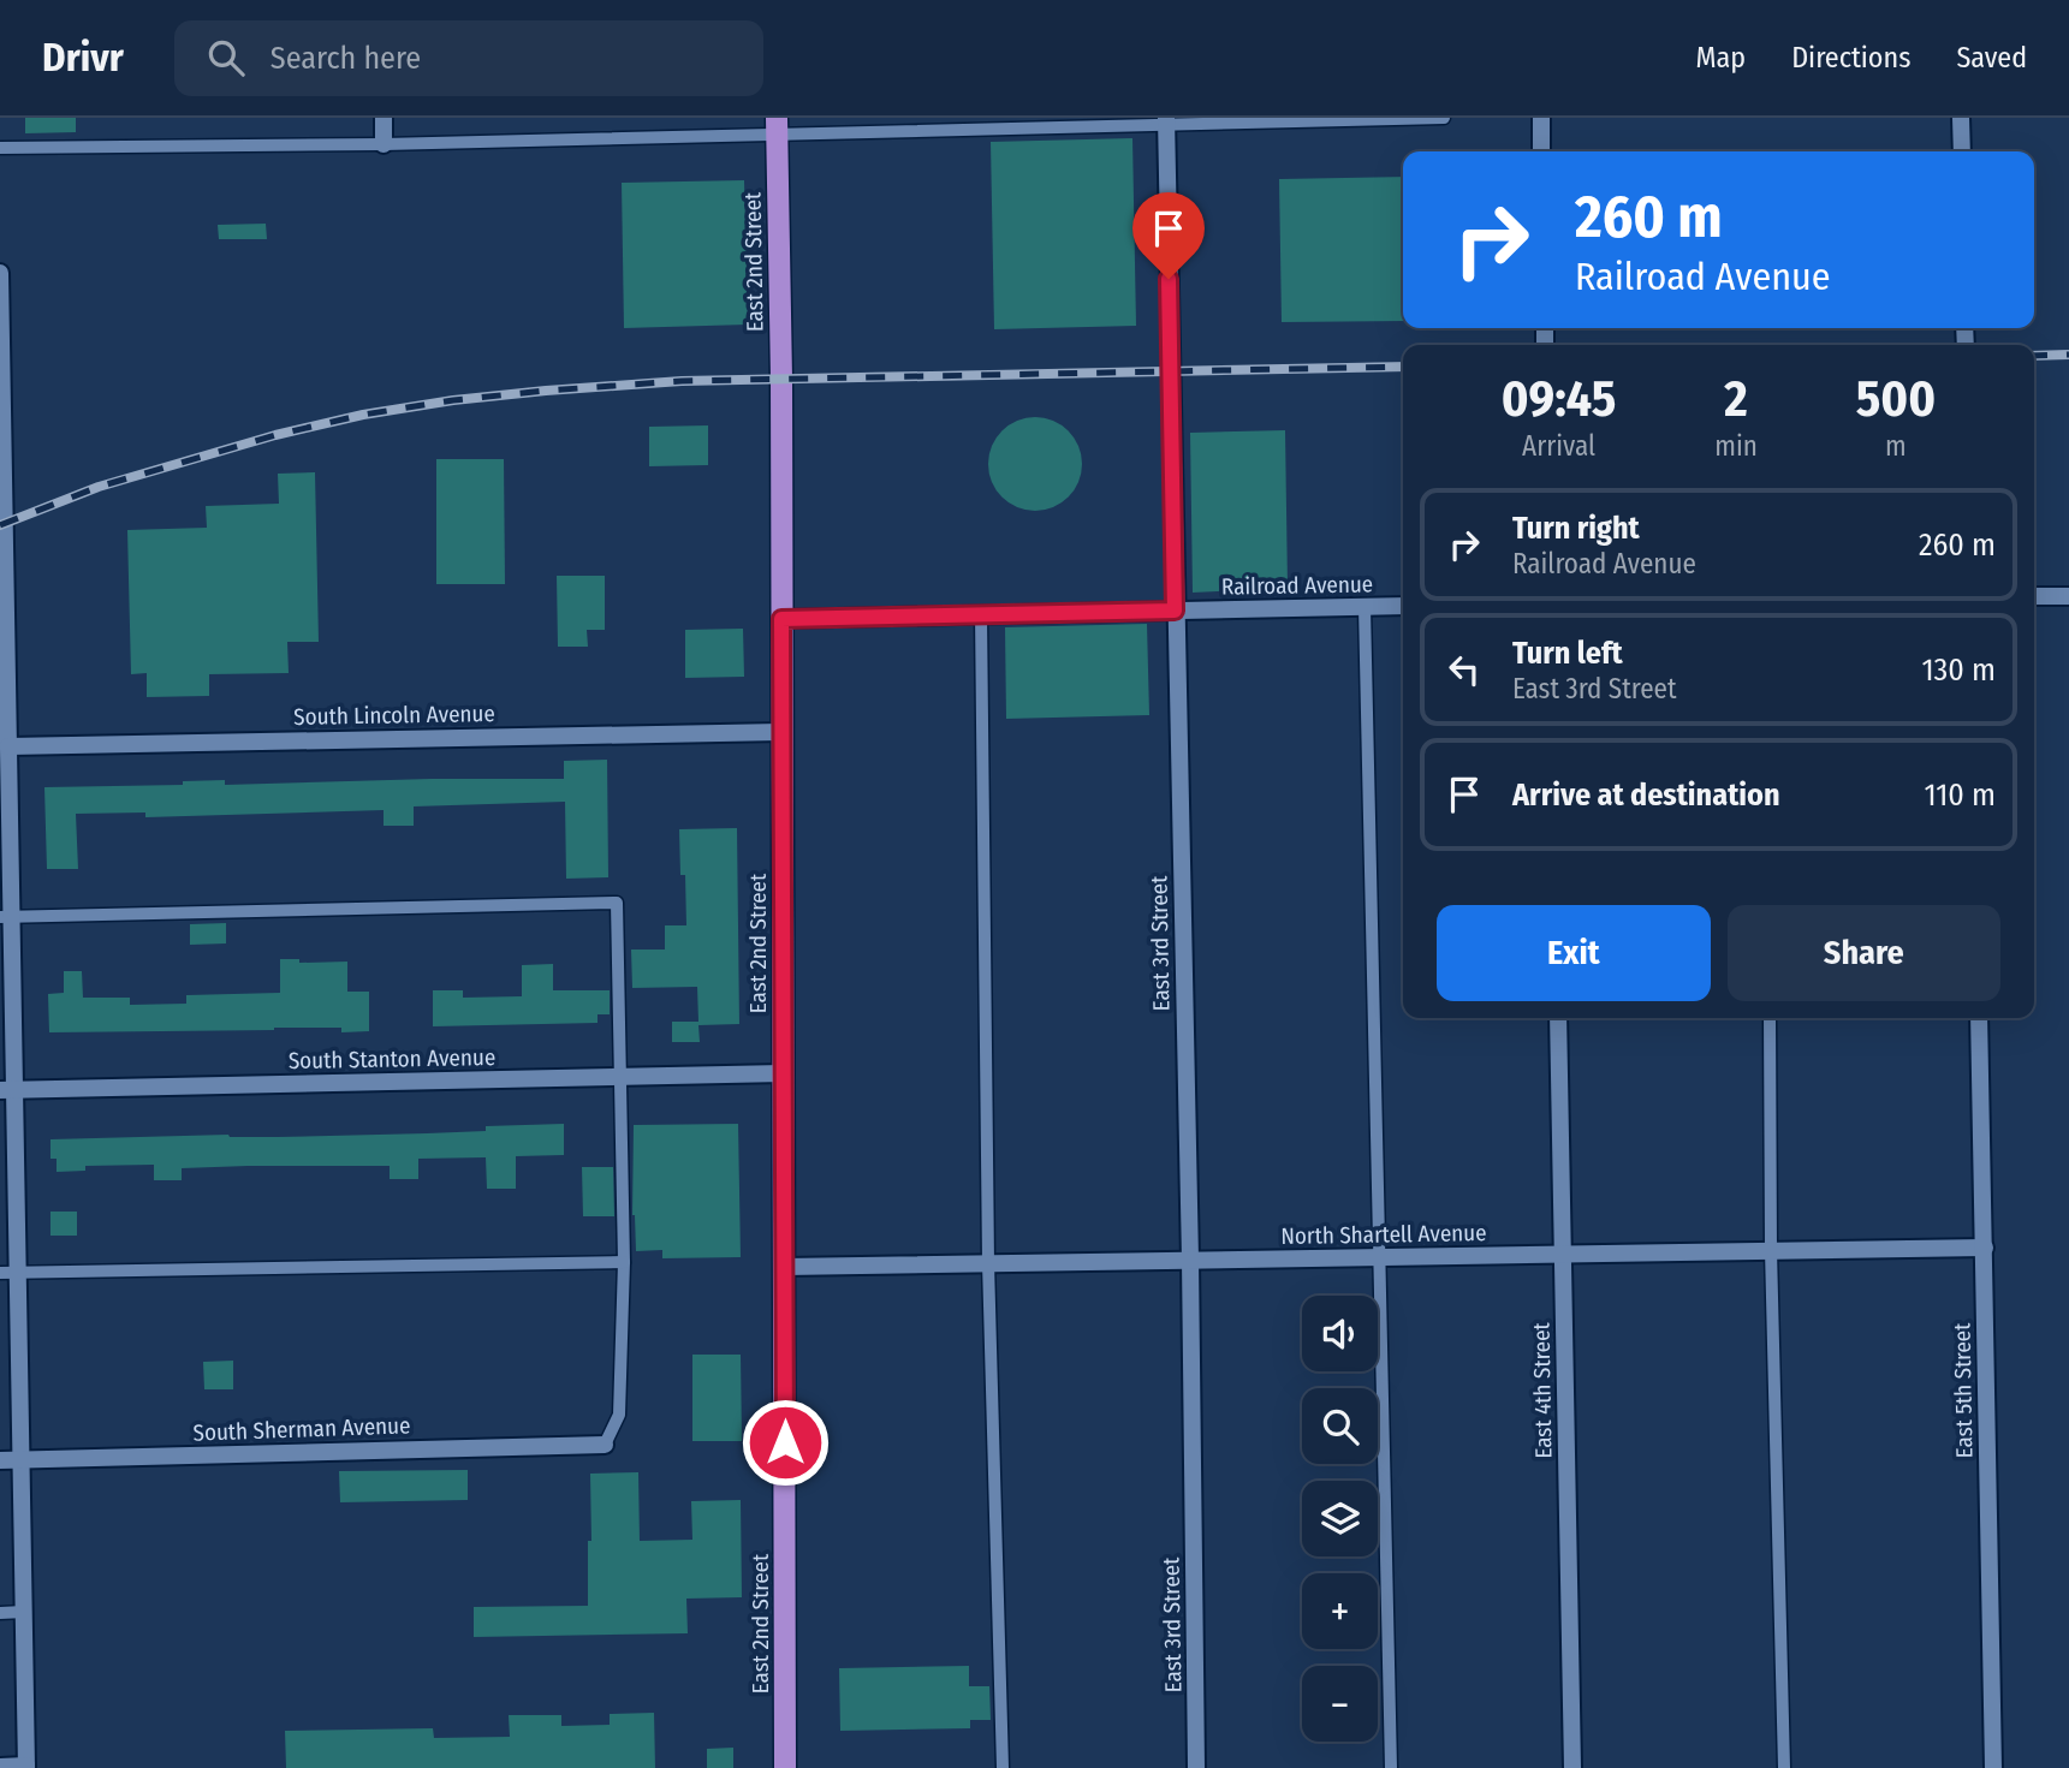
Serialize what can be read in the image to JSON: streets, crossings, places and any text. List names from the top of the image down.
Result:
{
  "streets": {
    "main road": ["East 2nd Street"],
    "street": [
      "Railroad Avenue",
      "South Lincoln Avenue",
      "East 3rd Street",
      "South Stanton Avenue",
      "North Shartell Avenue",
      "East 4th Street",
      "East 5th Street",
      "South Sherman Avenue"
    ]
  },
  "crossings": [
    ["East 2nd Street", "Railroad Avenue"],
    ["East 2nd Street", "South Lincoln Avenue"],
    ["East 2nd Street", "South Stanton Avenue"],
    ["East 2nd Street", "North Shartell Avenue"],
    ["Railroad Avenue", "East 3rd Street"],
    ["East 3rd Street", "North Shartell Avenue"],
    ["North Shartell Avenue", "East 4th Street"],
    ["North Shartell Avenue", "East 5th Street"]
  ],
  "page": {
    "header": "Drivr",
    "search": "Search here",
    "nav": ["Map", "Directions", "Saved"],
    "turn": ["260 m", "Railroad Avenue"],
    "eta": [
      "09:45",
      "Arrival",
      "2",
      "min",
      "500",
      "m"
    ],
    "list": [
      {
        "name": "Turn right",
        "note": "Railroad Avenue",
        "value": "260 m"
      },
      {
        "name": "Turn left",
        "note": "East 3rd Street",
        "value": "130 m"
      },
      {
        "name": "Arrive at destination",
        "value": "110 m"
      }
    ],
    "buttons": ["Exit", "Share"],
    "map_buttons": ["+", "−"]
  }
}
